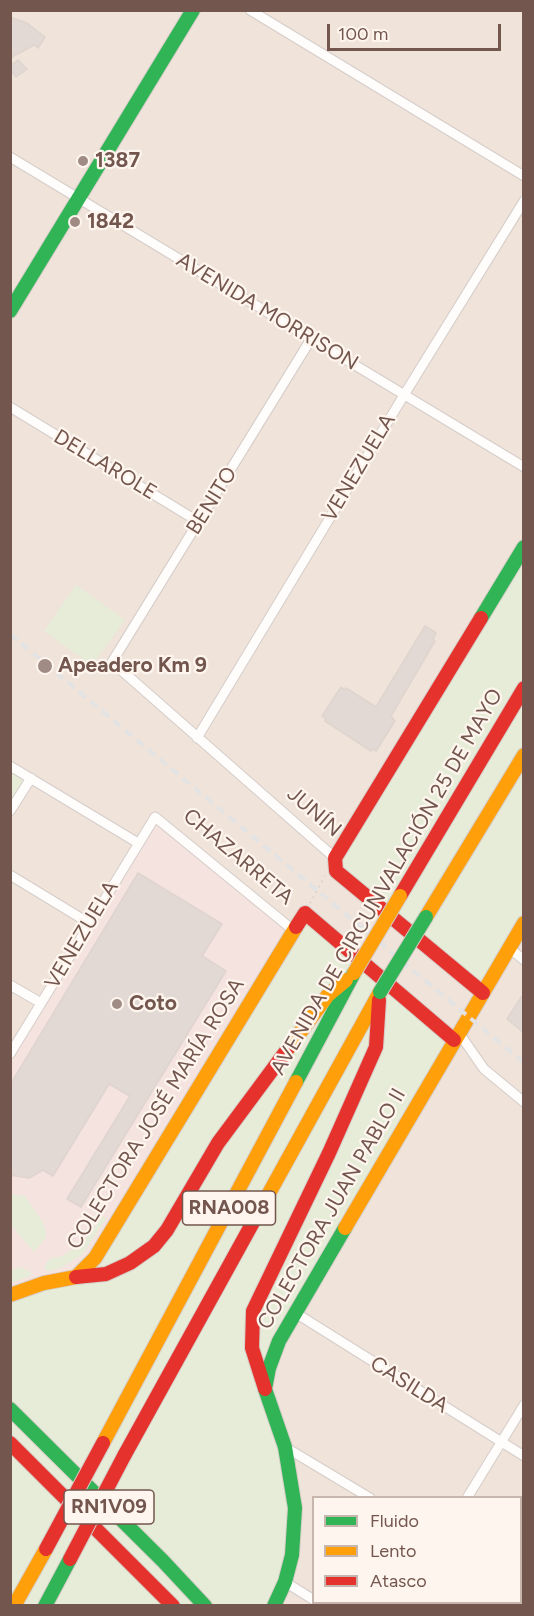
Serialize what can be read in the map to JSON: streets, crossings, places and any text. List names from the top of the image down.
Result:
{
  "streets": {
    "main road": [
      "JUNÍN",
      "CHAZARRETA",
      "AVENIDA DE CIRCUNVALACIÓN 25 DE MAYO",
      "COLECTORA JOSÉ MARÍA ROSA",
      "RNA008",
      "COLECTORA JUAN PABLO II",
      "RN1V09"
    ],
    "street": [
      "AVENIDA MORRISON",
      "DELLAROLE",
      "VENEZUELA",
      "BENITO",
      "CASILDA"
    ]
  },
  "crossings": [
    ["AVENIDA MORRISON", "VENEZUELA"],
    ["AVENIDA MORRISON", "BENITO"],
    ["DELLAROLE", "BENITO"],
    ["VENEZUELA", "JUNÍN"],
    ["VENEZUELA", "CHAZARRETA"],
    ["BENITO", "JUNÍN"],
    ["JUNÍN", "COLECTORA JUAN PABLO II"],
    ["CHAZARRETA", "COLECTORA JOSÉ MARÍA ROSA"],
    ["CHAZARRETA", "COLECTORA JUAN PABLO II"],
    ["COLECTORA JUAN PABLO II", "CASILDA"]
  ],
  "places": [
    "1387",
    "1842",
    "Apeadero Km 9",
    "Coto"
  ],
  "legend": ["Fluido", "Lento", "Atasco"],
  "scale_bar": "100 m"
}
